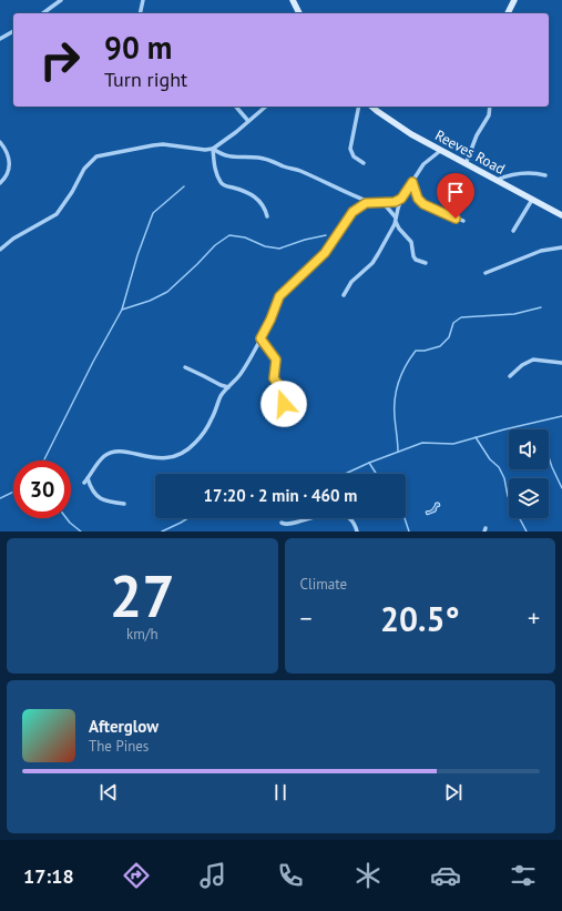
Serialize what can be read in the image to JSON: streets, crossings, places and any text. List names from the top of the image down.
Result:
{
  "streets": {
    "street": ["Reeves Road"]
  },
  "page": {
    "turn": ["90 m", "Turn right"],
    "limit": "30",
    "trip": "17:20 · 2 min · 460 m",
    "tile": [
      ["27", "km/h"],
      "Climate"
    ],
    "heat": ["−", "20.5°", "+"],
    "song": ["Afterglow", "The Pines"],
    "tabs": "17:18"
  }
}
